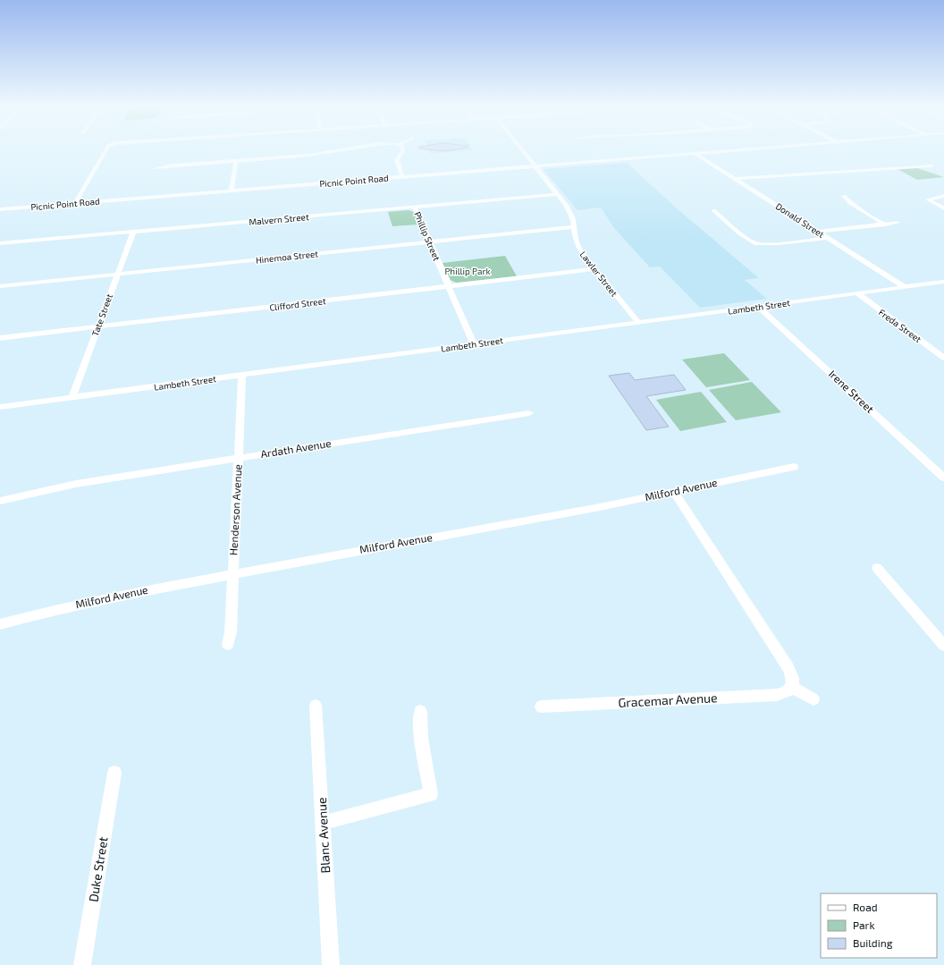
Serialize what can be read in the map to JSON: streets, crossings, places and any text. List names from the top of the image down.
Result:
{
  "streets": {
    "street": [
      "Picnic Point Road",
      "Malvern Street",
      "Donald Street",
      "Phillip Street",
      "Hinemoa Street",
      "Lawler Street",
      "Clifford Street",
      "Lambeth Street",
      "Tate Street",
      "Freda Street",
      "Irene Street",
      "Ardath Avenue",
      "Milford Avenue",
      "Henderson Avenue",
      "Gracemar Avenue",
      "Blanc Avenue",
      "Duke Street"
    ]
  },
  "crossings": [
    ["Picnic Point Road", "Donald Street"],
    ["Picnic Point Road", "Lawler Street"],
    ["Malvern Street", "Phillip Street"],
    ["Malvern Street", "Lawler Street"],
    ["Malvern Street", "Tate Street"],
    ["Donald Street", "Lambeth Street"],
    ["Phillip Street", "Hinemoa Street"],
    ["Phillip Street", "Clifford Street"],
    ["Phillip Street", "Lambeth Street"],
    ["Hinemoa Street", "Lawler Street"],
    ["Hinemoa Street", "Tate Street"],
    ["Lawler Street", "Clifford Street"],
    ["Lawler Street", "Lambeth Street"],
    ["Clifford Street", "Tate Street"],
    ["Lambeth Street", "Tate Street"],
    ["Lambeth Street", "Freda Street"],
    ["Lambeth Street", "Irene Street"],
    ["Lambeth Street", "Henderson Avenue"],
    ["Ardath Avenue", "Henderson Avenue"],
    ["Milford Avenue", "Henderson Avenue"]
  ],
  "parks": ["Phillip Park"],
  "legend": ["Road", "Park", "Building"]
}
